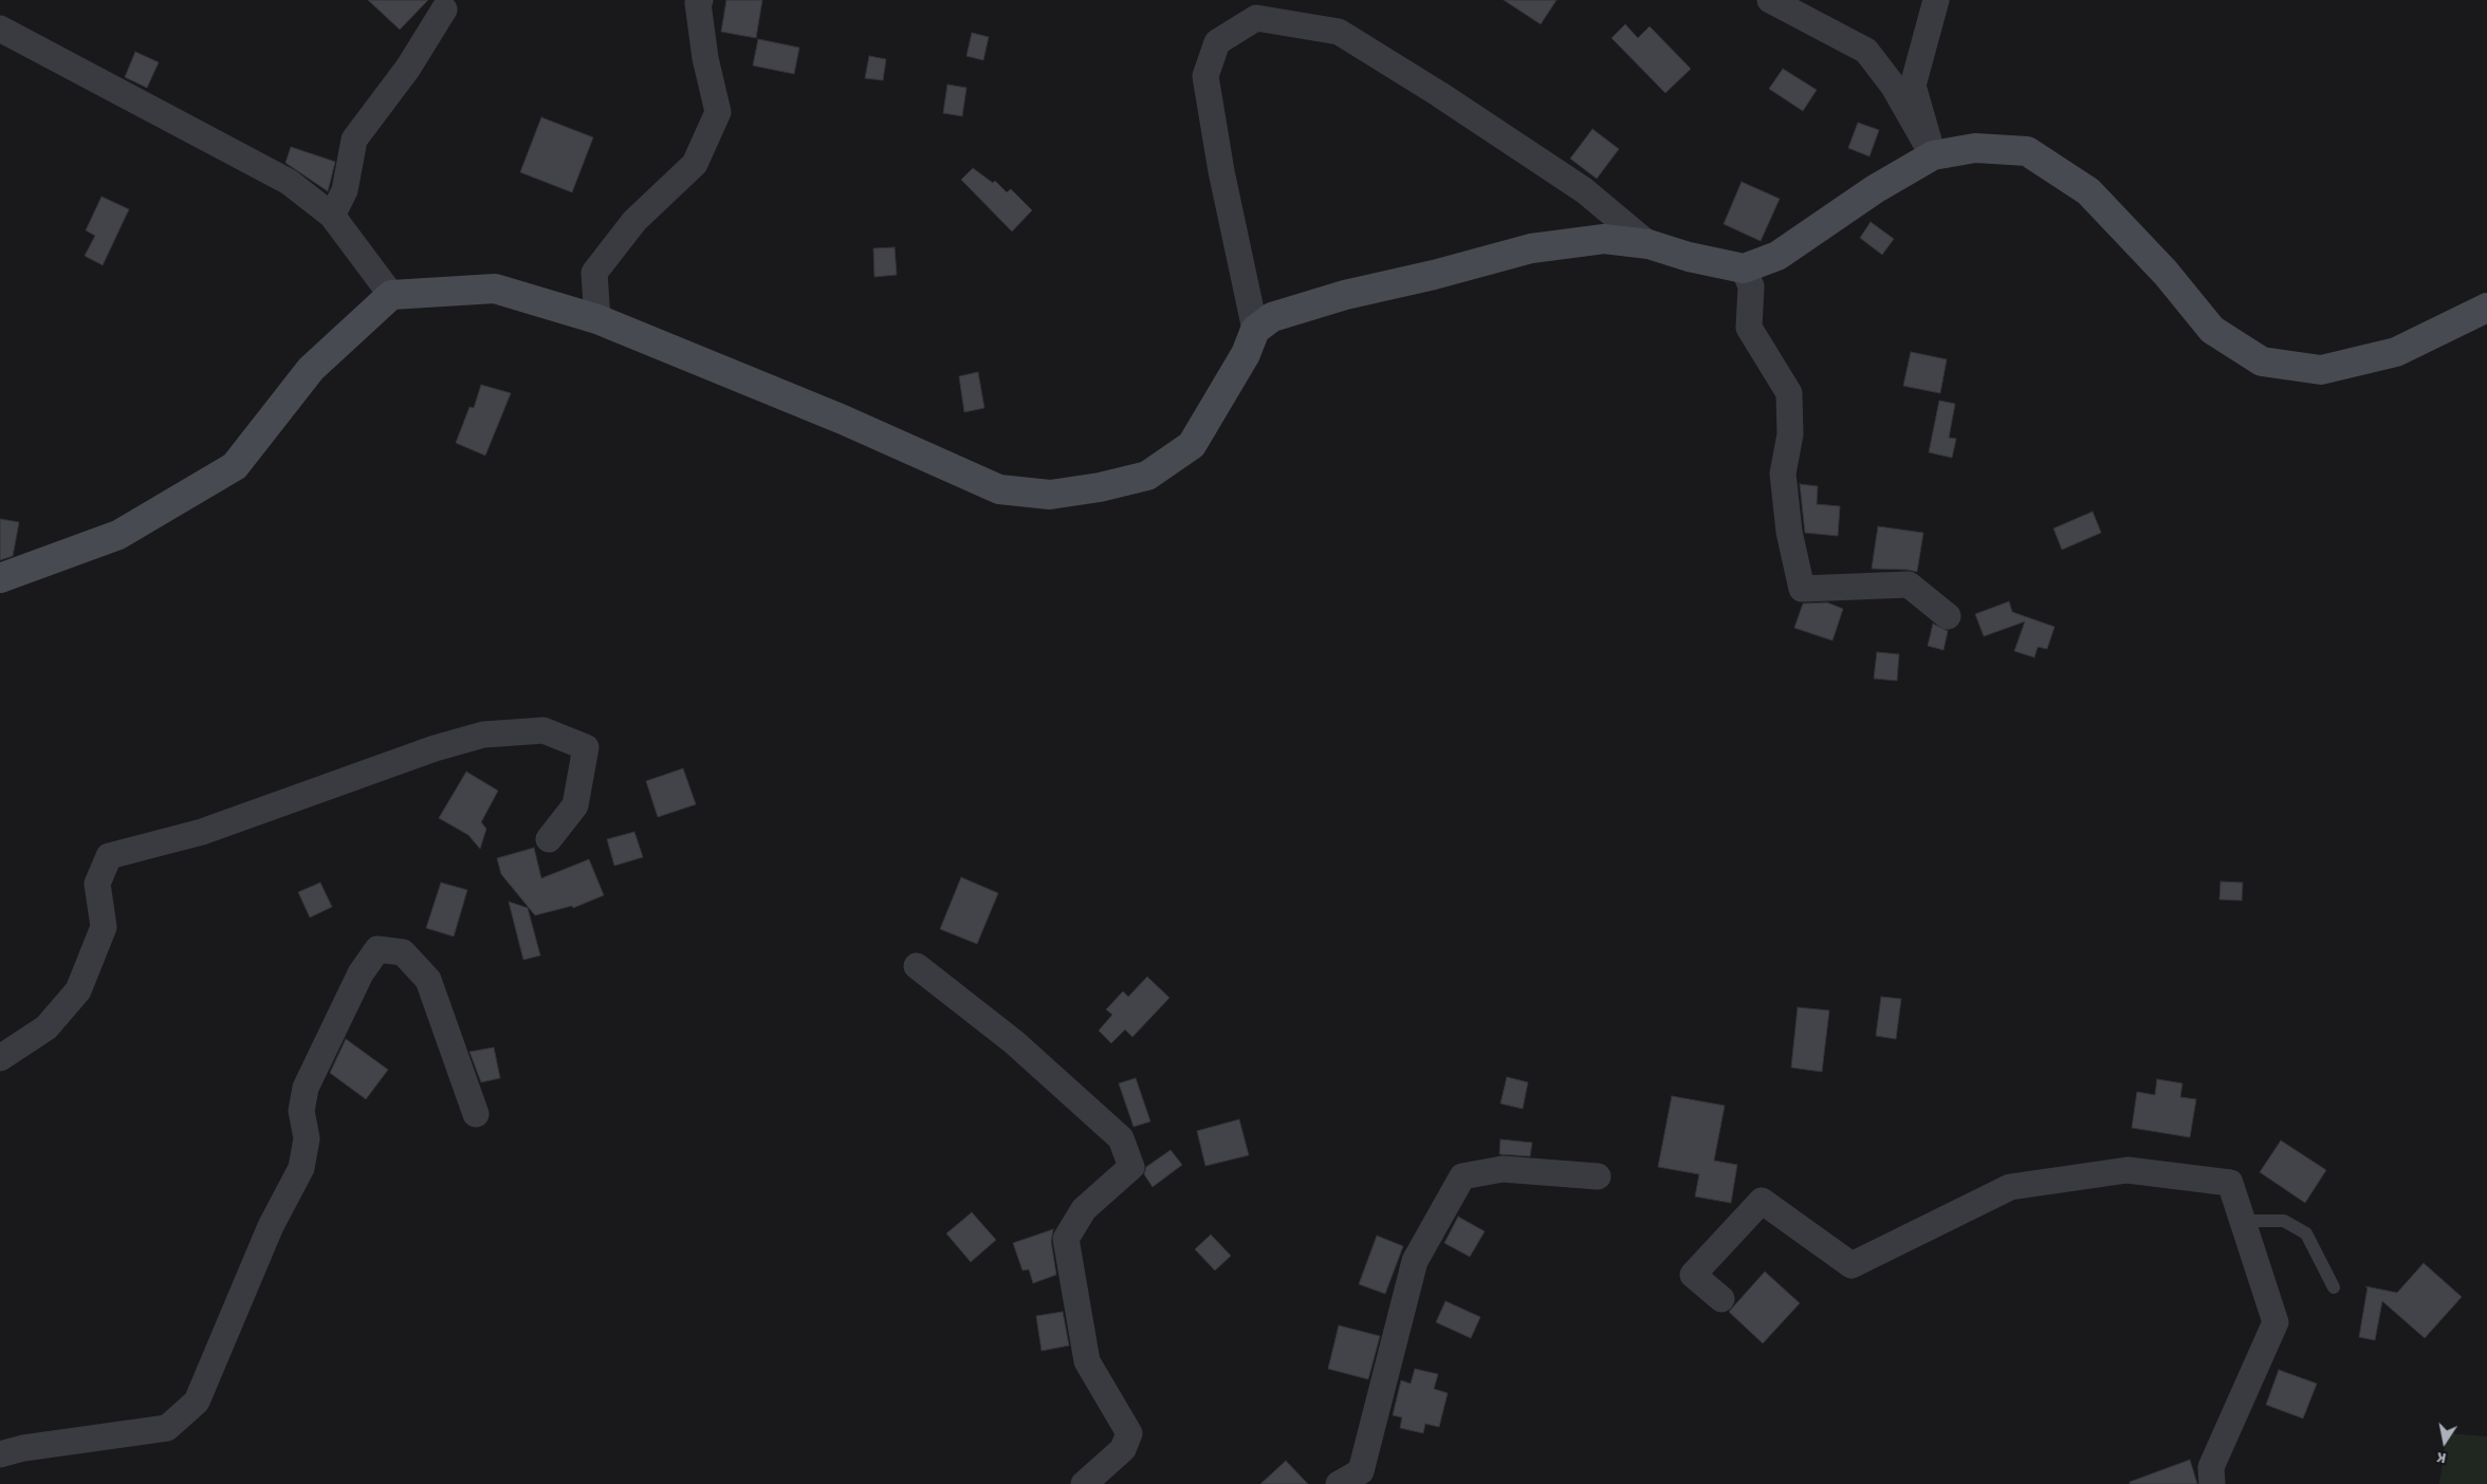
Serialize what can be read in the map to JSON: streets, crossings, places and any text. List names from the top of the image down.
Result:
{
  "north": "bottom"
}
